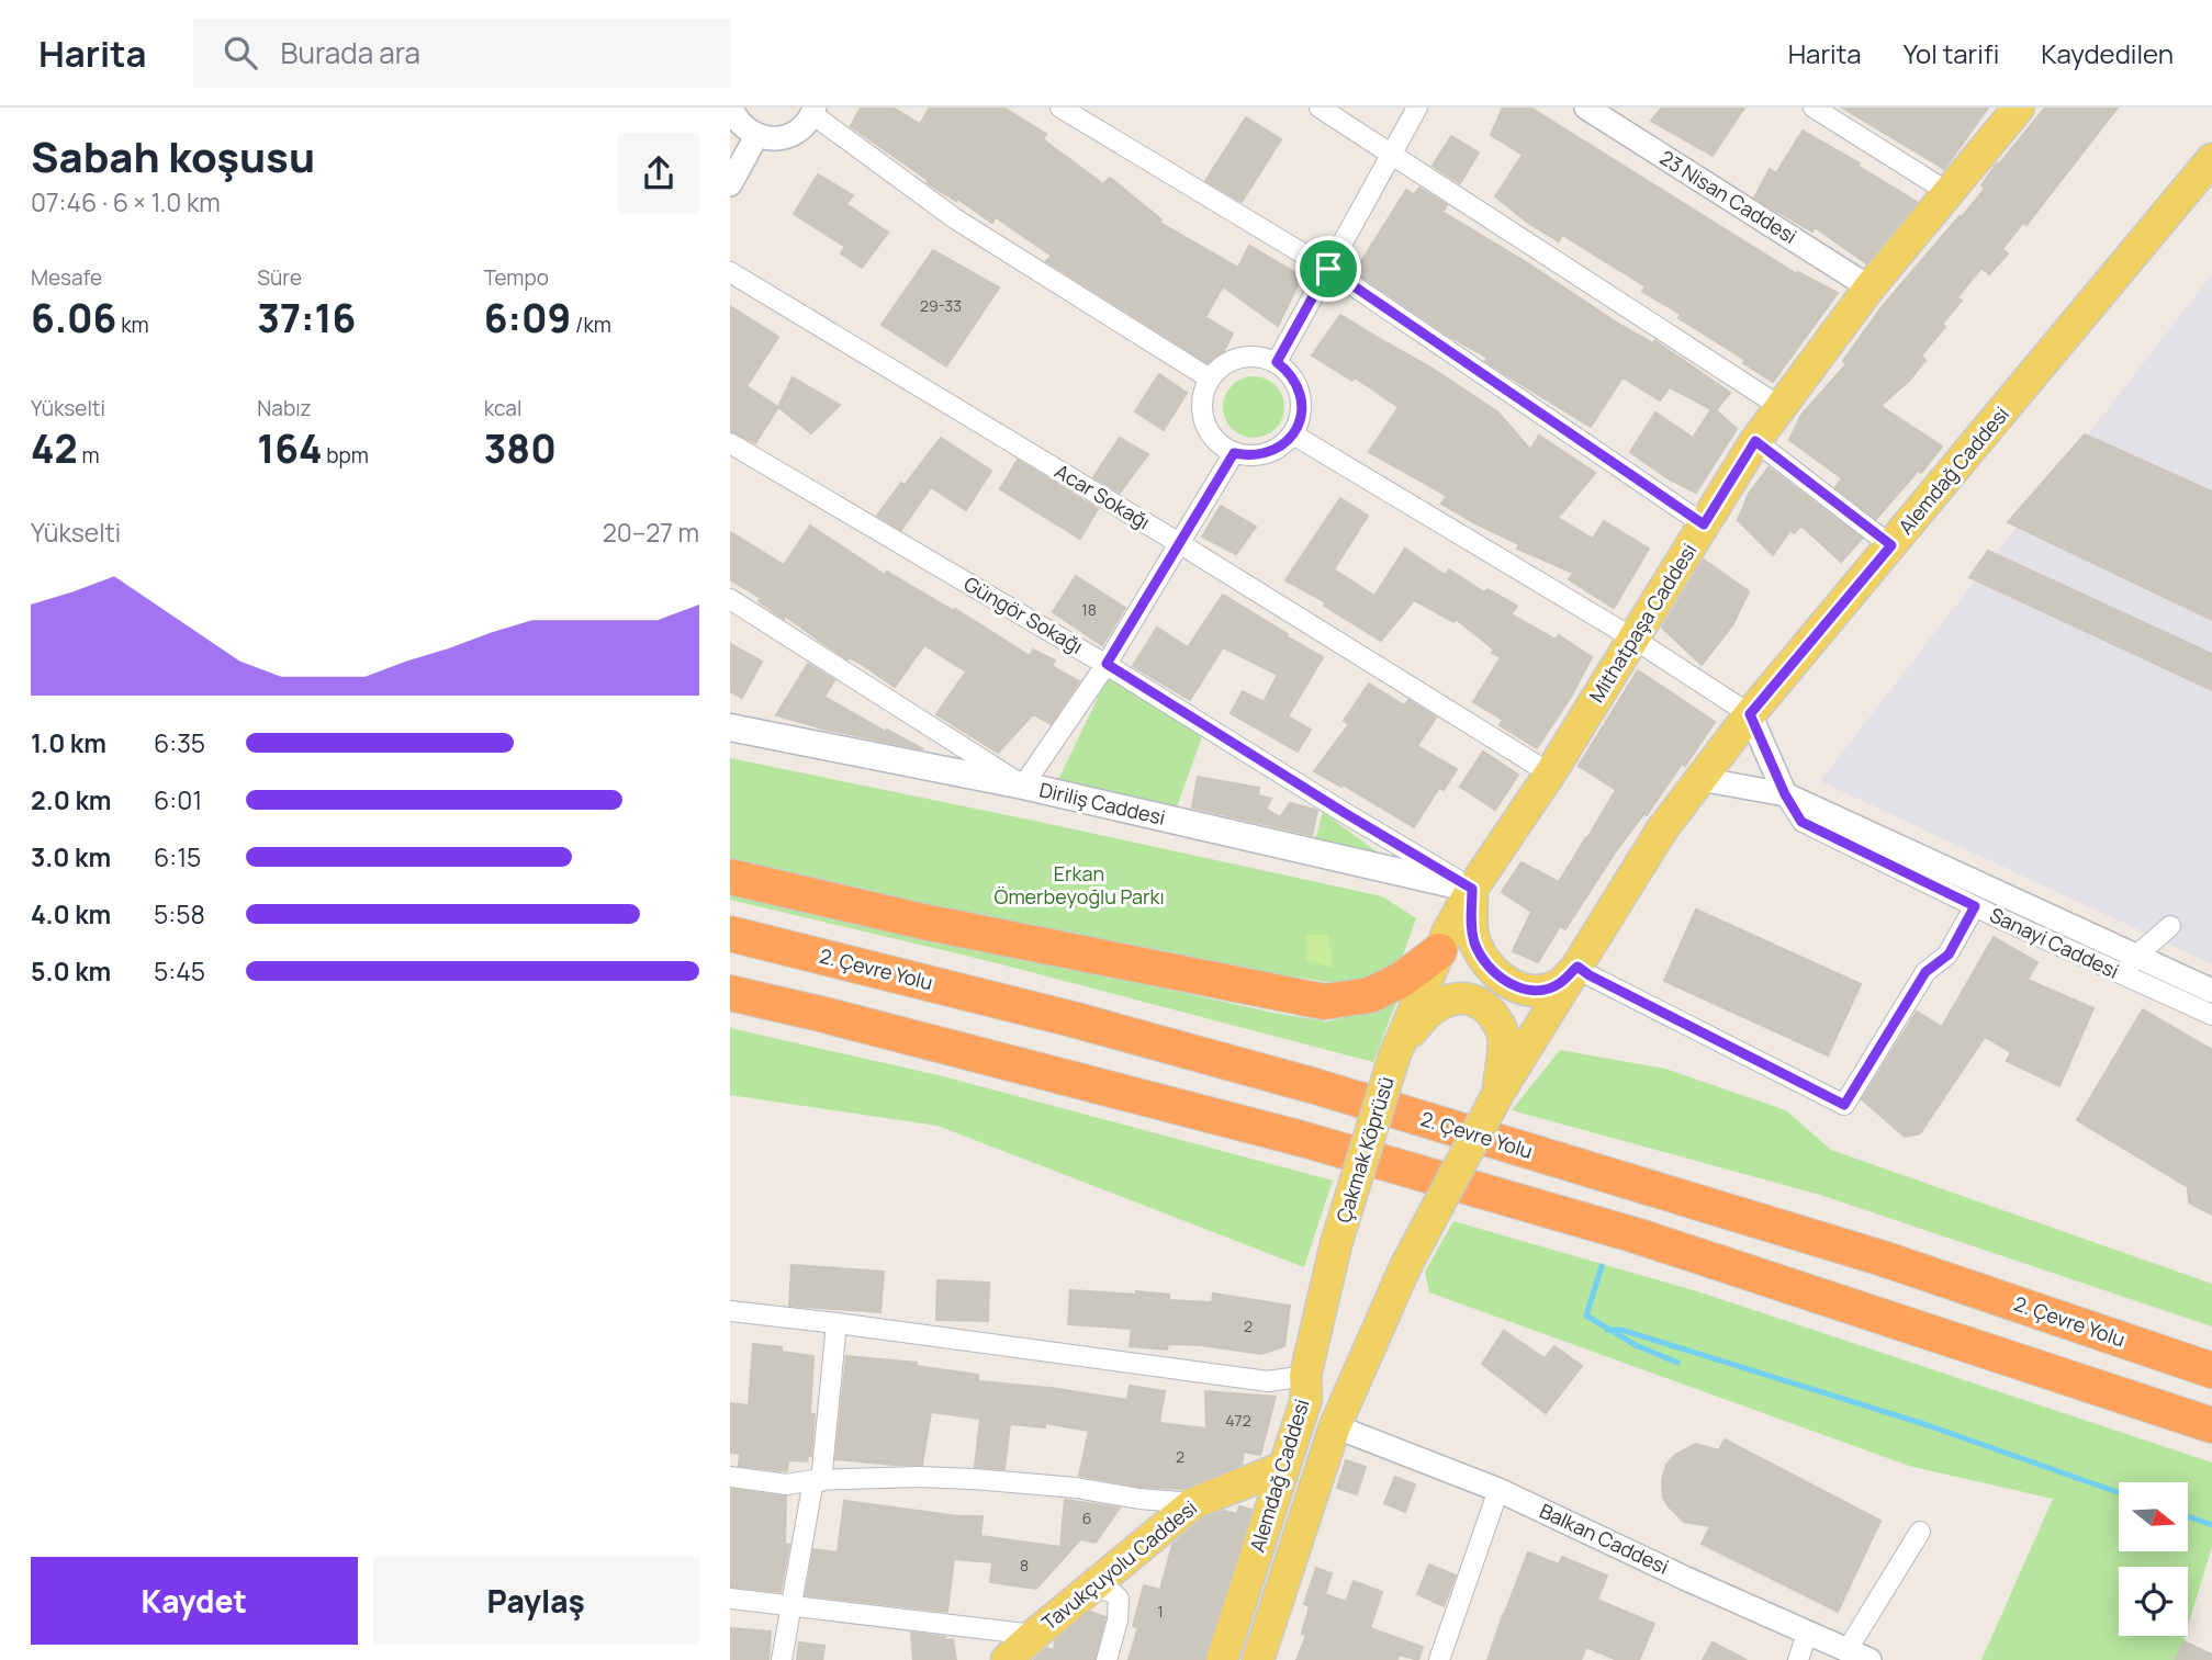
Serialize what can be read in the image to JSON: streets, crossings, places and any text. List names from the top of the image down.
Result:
{
  "streets": {
    "highway": ["2. Çevre Yolu"],
    "main road": [
      "Alemdağ Caddesi",
      "Mithatpaşa Caddesi",
      "Diriliş Caddesi",
      "Çakmak Köprüsü",
      "Tavukçuyolu Caddesi"
    ],
    "street": [
      "23 Nisan Caddesi",
      "Acar Sokağı",
      "Güngör Sokağı",
      "Sanayi Caddesi",
      "Balkan Caddesi"
    ]
  },
  "crossings": [
    ["23 Nisan Caddesi", "Mithatpaşa Caddesi"],
    ["Alemdağ Caddesi", "Sanayi Caddesi"],
    ["Alemdağ Caddesi", "Çakmak Köprüsü"],
    ["Alemdağ Caddesi", "Balkan Caddesi"],
    ["Alemdağ Caddesi", "Tavukçuyolu Caddesi"],
    ["Acar Sokağı", "Mithatpaşa Caddesi"],
    ["Güngör Sokağı", "Mithatpaşa Caddesi"],
    ["Güngör Sokağı", "Diriliş Caddesi"],
    ["Mithatpaşa Caddesi", "Diriliş Caddesi"],
    ["Mithatpaşa Caddesi", "Çakmak Köprüsü"]
  ],
  "parks": ["Erkan Ömerbeyoğlu Parkı"],
  "house_numbers": [
    "29-33",
    "18",
    "2",
    "472",
    "2",
    "6",
    "8",
    "1"
  ],
  "north": "right",
  "page": {
    "header": "Harita",
    "search": "Burada ara",
    "nav": ["Harita", "Yol tarifi", "Kaydedilen"],
    "heading": ["Sabah koşusu", "07:46 · 6 × 1.0 km"],
    "stats": [
      ["Mesafe", "6.06 km"],
      ["Süre", "37:16"],
      ["Tempo", "6:09 /km"],
      ["Yükselti", "42 m"],
      ["Nabız", "164 bpm"],
      ["kcal", "380"]
    ],
    "chart": ["Yükselti", "20–27 m"],
    "list": [
      {
        "name": "1.0 km",
        "note": "6:35"
      },
      {
        "name": "2.0 km",
        "note": "6:01"
      },
      {
        "name": "3.0 km",
        "note": "6:15"
      },
      {
        "name": "4.0 km",
        "note": "5:58"
      },
      {
        "name": "5.0 km",
        "note": "5:45"
      }
    ],
    "buttons": ["Kaydet", "Paylaş"]
  }
}
